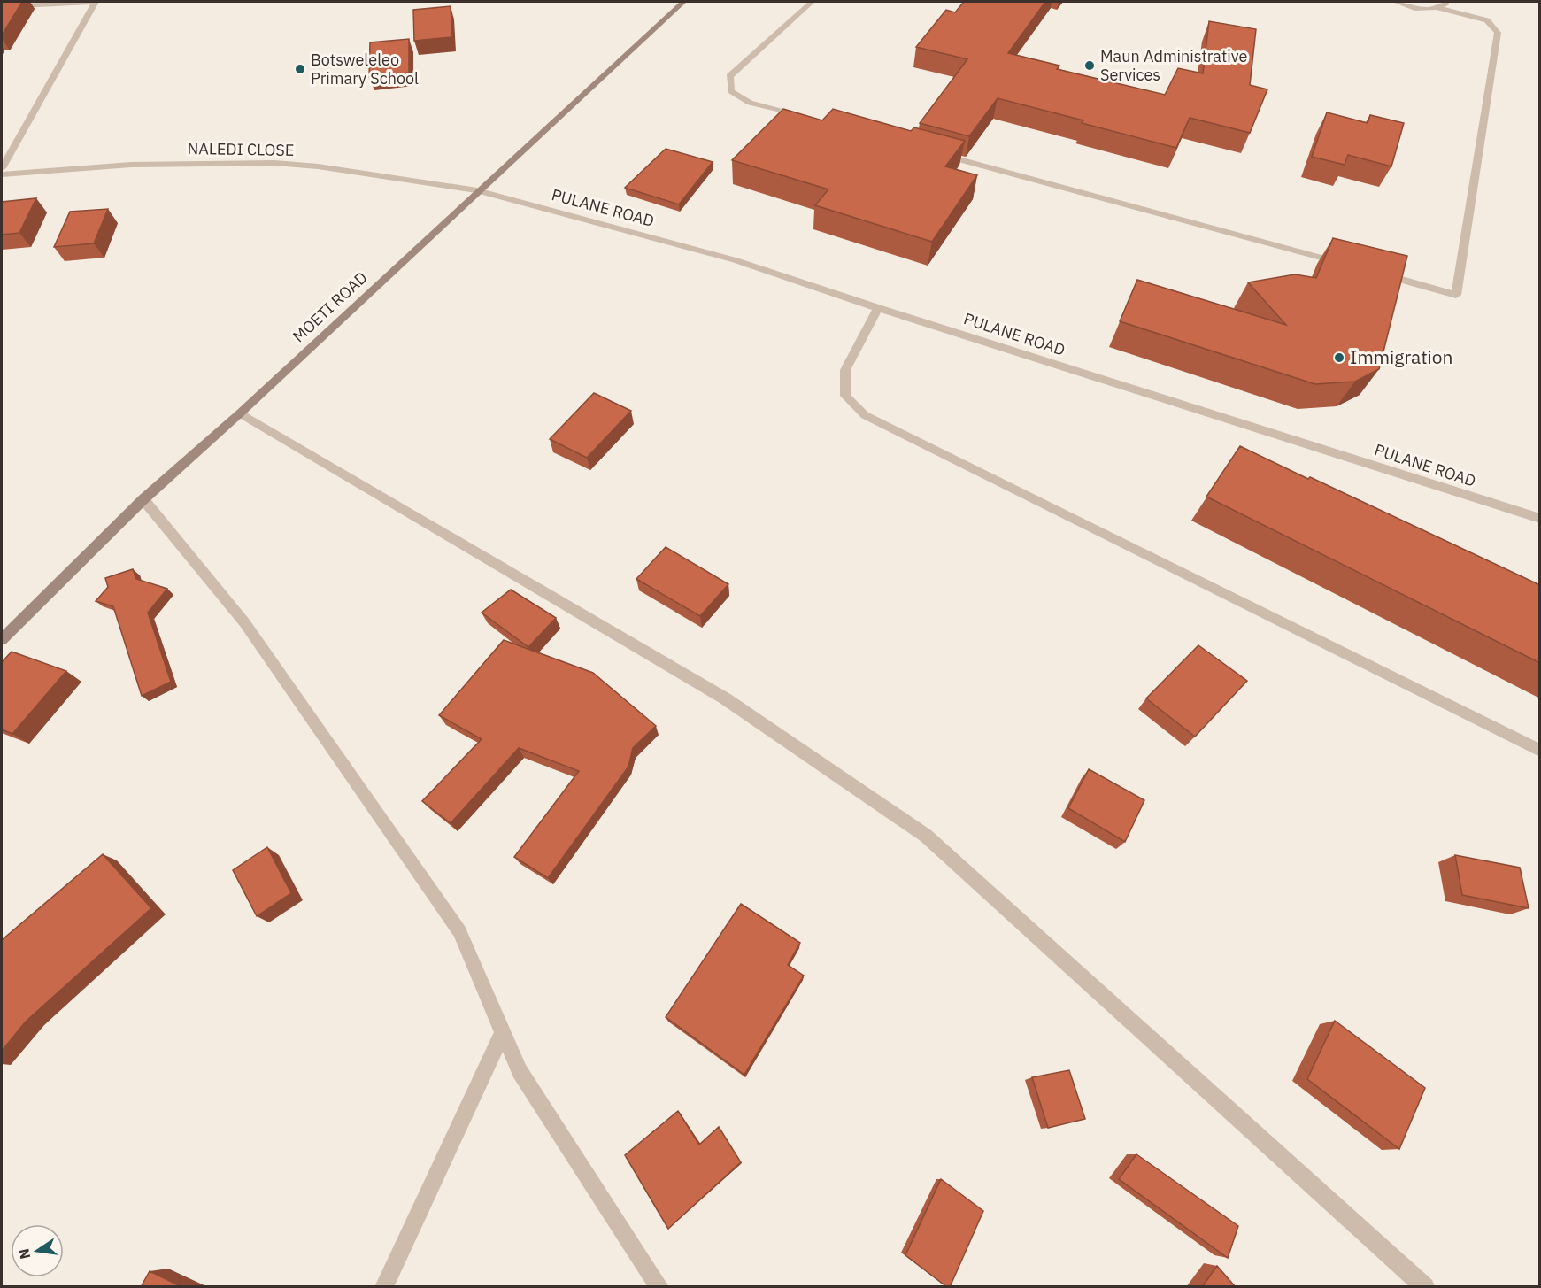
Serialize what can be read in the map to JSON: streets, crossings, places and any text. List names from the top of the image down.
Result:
{
  "streets": {
    "street": ["NALEDI CLOSE", "PULANE ROAD", "MOETI ROAD"]
  },
  "crossings": [
    ["NALEDI CLOSE", "PULANE ROAD"],
    ["NALEDI CLOSE", "MOETI ROAD"],
    ["PULANE ROAD", "MOETI ROAD"]
  ],
  "places": ["Maun Administrative Services", "Botsweleleo Primary School", "Immigration"],
  "north": "left"
}
